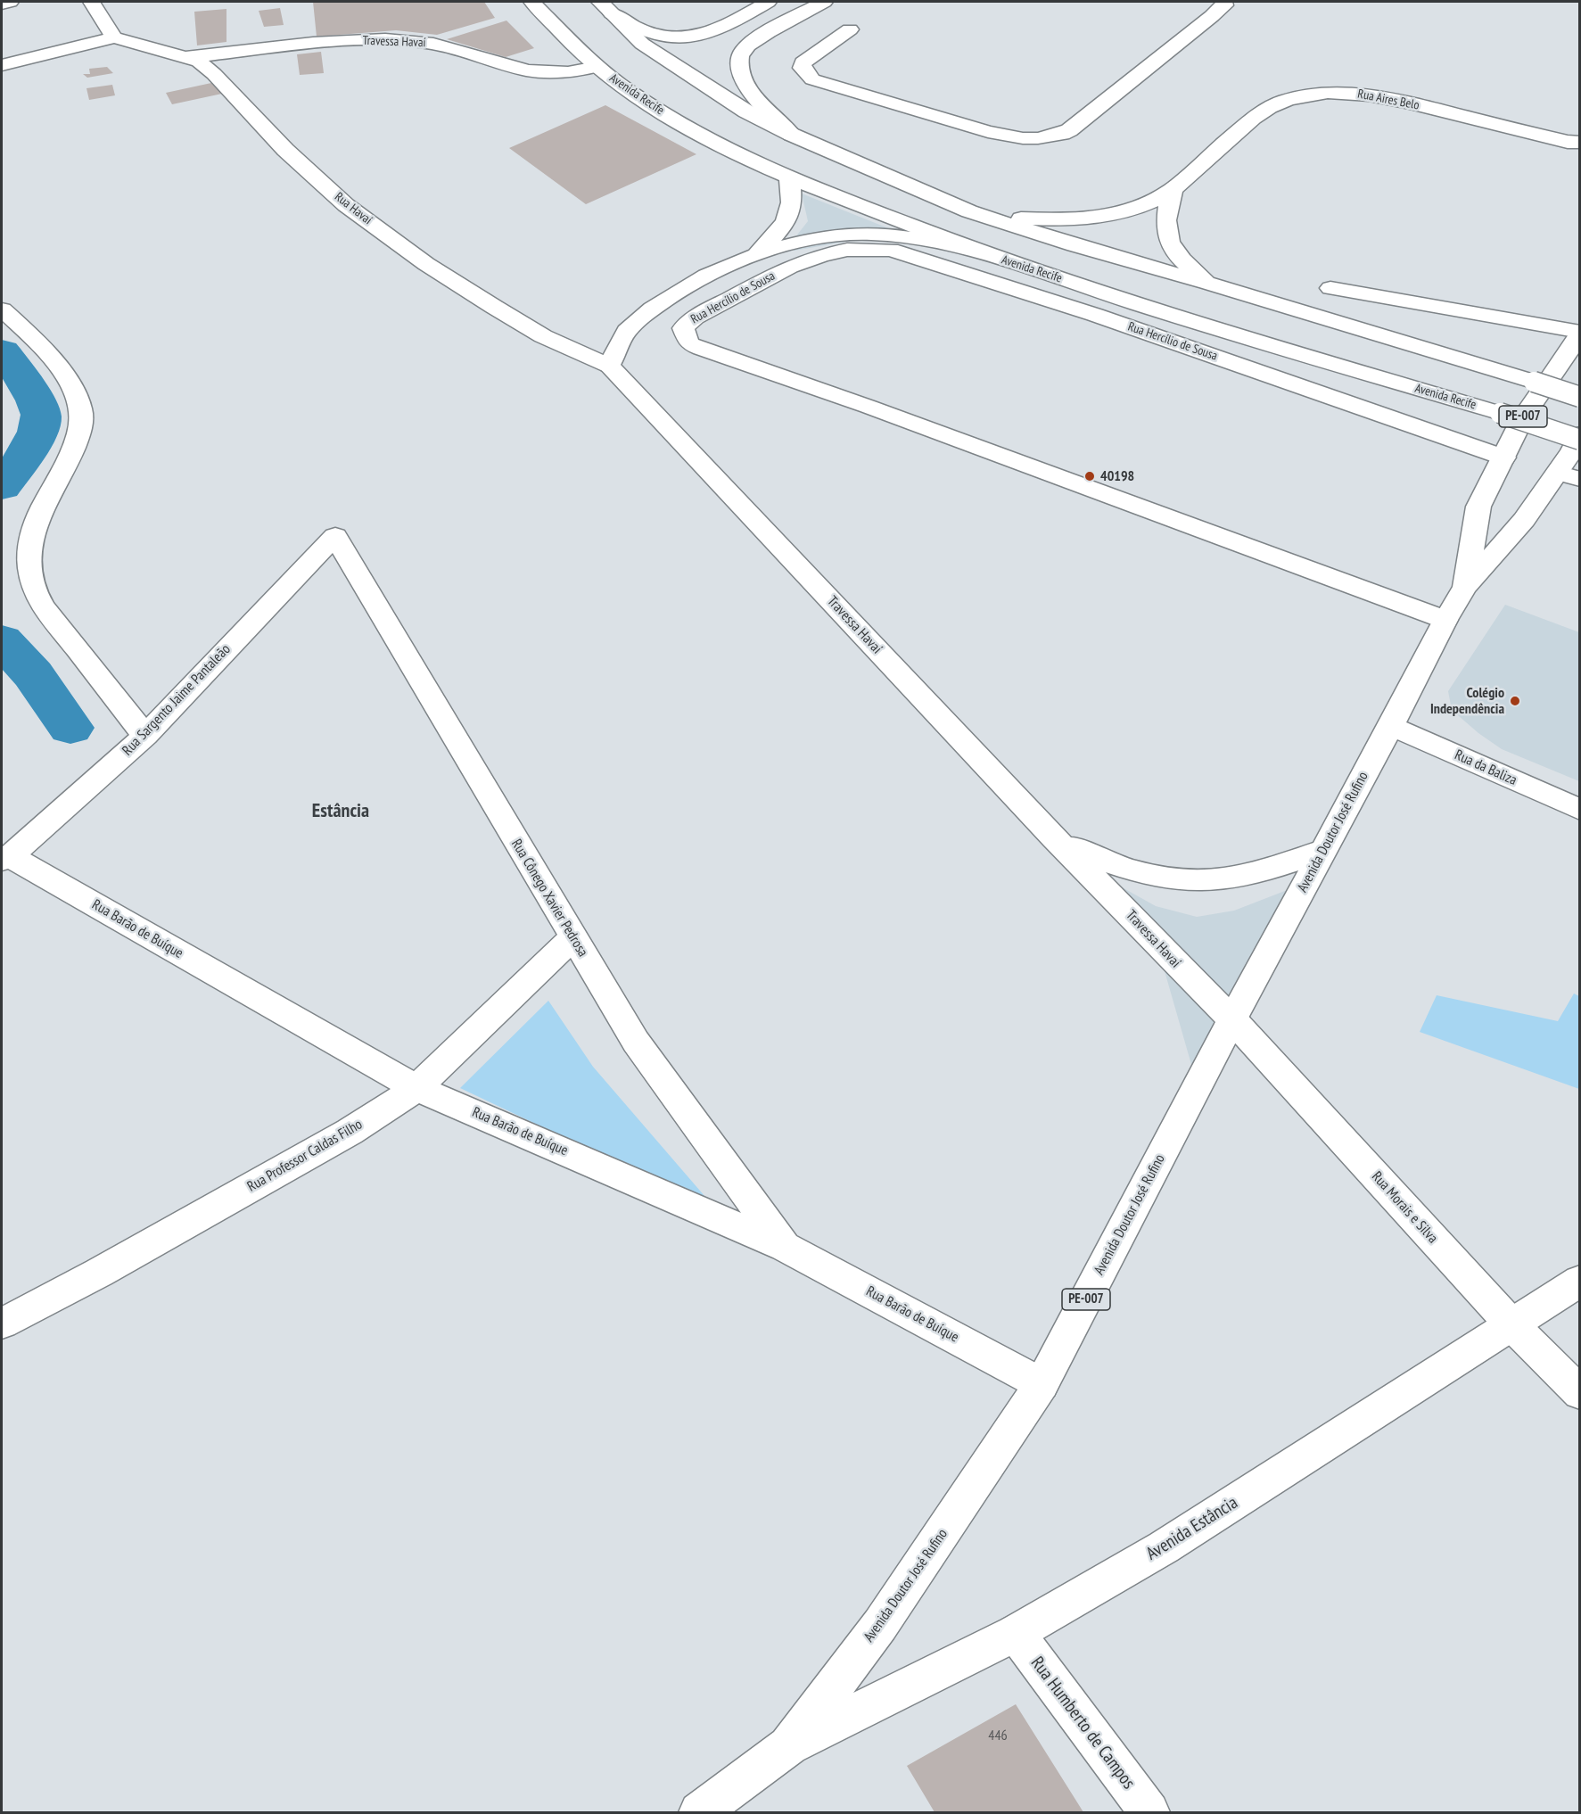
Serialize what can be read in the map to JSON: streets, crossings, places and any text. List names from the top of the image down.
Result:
{
  "streets": {
    "main road": [
      "Travessa Havaí",
      "Avenida Recife",
      "Rua Aires Belo",
      "Rua Havaí",
      "Rua Hercílio de Sousa",
      "PE-007",
      "Rua Sargento Jaime Pantaleão",
      "Rua da Baliza",
      "Avenida Doutor José Rufino",
      "Rua Cônego Xavier Pedrosa",
      "Rua Barão de Buíque",
      "Rua Professor Caldas Filho",
      "Rua Morais e Silva",
      "Avenida Estância",
      "Rua Humberto de Campos"
    ]
  },
  "crossings": [
    ["Travessa Havaí", "Avenida Recife"],
    ["Travessa Havaí", "Rua Havaí"],
    ["Travessa Havaí", "Avenida Doutor José Rufino"],
    ["Travessa Havaí", "Rua Morais e Silva"],
    ["Rua Hercílio de Sousa", "Avenida Doutor José Rufino"],
    ["Rua Sargento Jaime Pantaleão", "Rua Cônego Xavier Pedrosa"],
    ["Rua Sargento Jaime Pantaleão", "Rua Barão de Buíque"],
    ["Rua da Baliza", "Avenida Doutor José Rufino"],
    ["Avenida Doutor José Rufino", "Rua Barão de Buíque"],
    ["Avenida Doutor José Rufino", "Rua Morais e Silva"],
    ["Avenida Doutor José Rufino", "Avenida Estância"],
    ["Rua Cônego Xavier Pedrosa", "Rua Barão de Buíque"],
    ["Rua Cônego Xavier Pedrosa", "Rua Professor Caldas Filho"],
    ["Rua Barão de Buíque", "Rua Professor Caldas Filho"],
    ["Rua Morais e Silva", "Avenida Estância"],
    ["Avenida Estância", "Rua Humberto de Campos"]
  ],
  "districts": ["Estância"],
  "places": ["40198", "Colégio Independência"],
  "house_numbers": ["446"]
}
